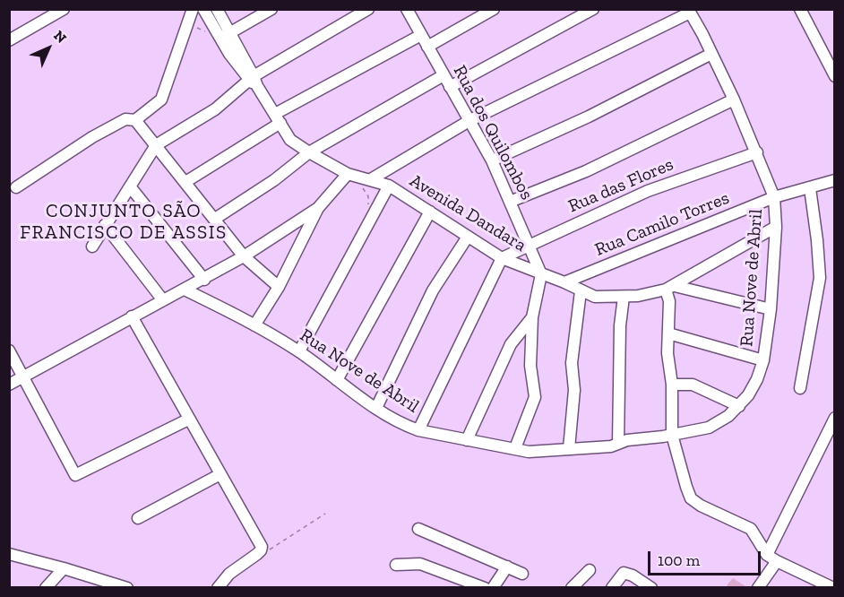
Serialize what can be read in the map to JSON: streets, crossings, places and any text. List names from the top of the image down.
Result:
{
  "streets": {
    "street": [
      "Rua dos Quilombos",
      "Rua das Flores",
      "Avenida Dandara",
      "Rua Camilo Torres",
      "Rua Nove de Abril"
    ]
  },
  "crossings": [
    ["Rua dos Quilombos", "Rua das Flores"],
    ["Rua dos Quilombos", "Avenida Dandara"],
    ["Rua das Flores", "Avenida Dandara"],
    ["Rua das Flores", "Rua Nove de Abril"],
    ["Avenida Dandara", "Rua Camilo Torres"],
    ["Avenida Dandara", "Rua Nove de Abril"],
    ["Rua Camilo Torres", "Rua Nove de Abril"]
  ],
  "districts": ["CONJUNTO SÃO FRANCISCO DE ASSIS"],
  "scale_bar": "100 m",
  "north": "top right"
}
